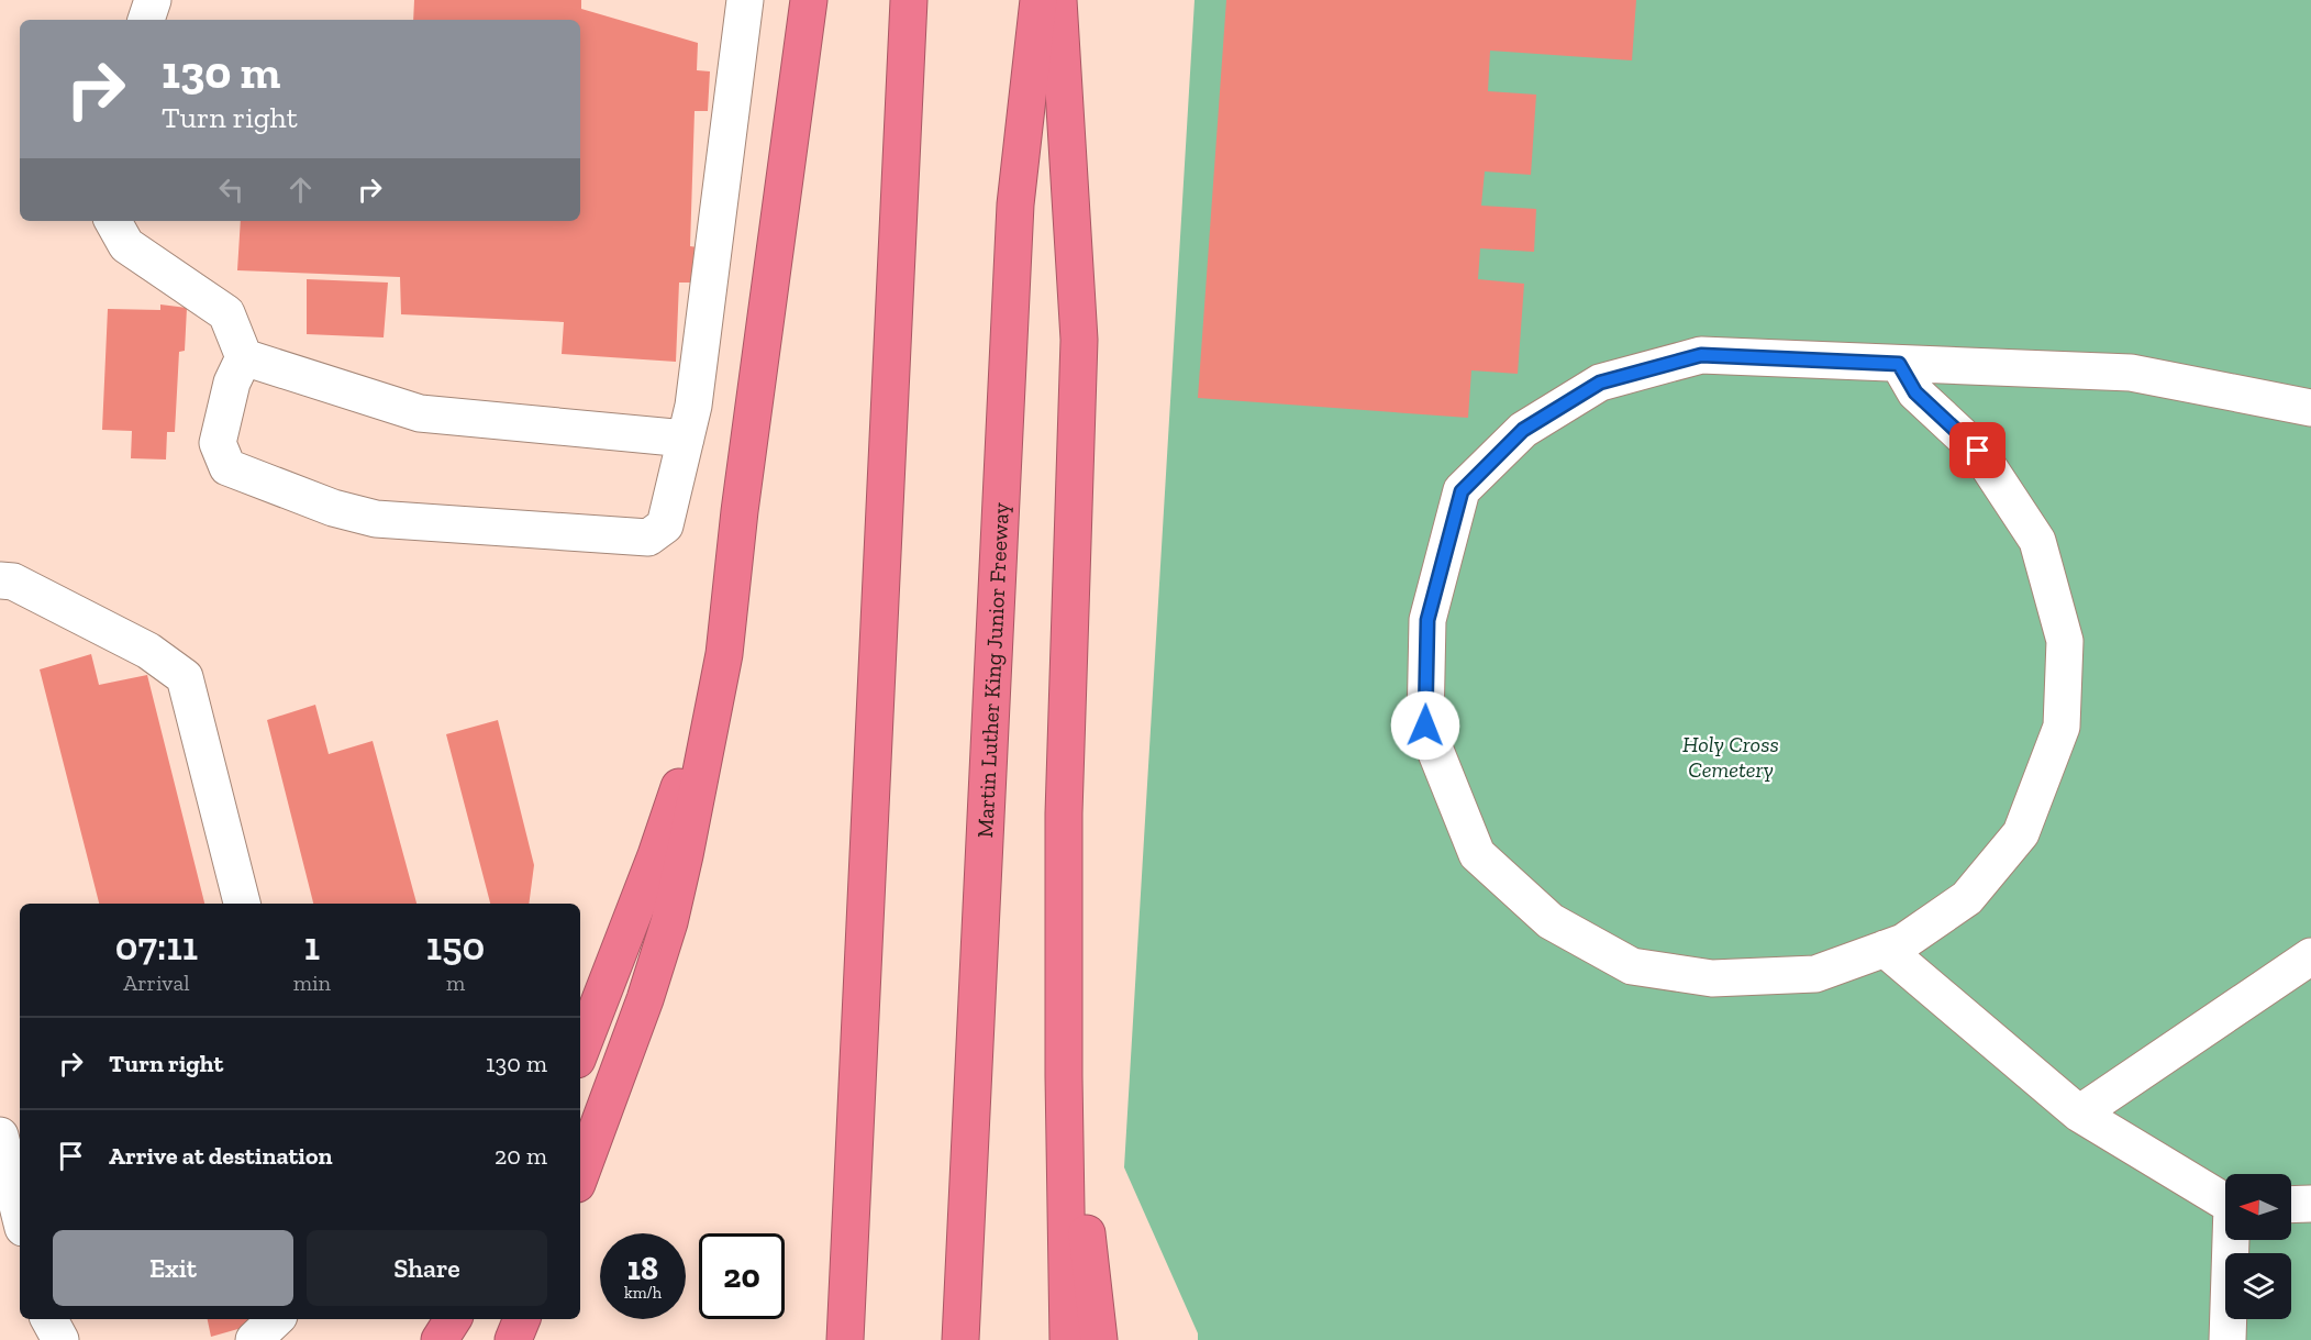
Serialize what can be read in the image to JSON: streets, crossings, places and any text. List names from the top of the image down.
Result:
{
  "streets": {
    "highway": ["Martin Luther King Junior Freeway"]
  },
  "parks": ["Holy Cross Cemetery"],
  "north": "left",
  "page": {
    "turn": ["130 m", "Turn right"],
    "eta": [
      "07:11",
      "Arrival",
      "1",
      "min",
      "150",
      "m"
    ],
    "list": [
      {
        "name": "Turn right",
        "value": "130 m"
      },
      {
        "name": "Arrive at destination",
        "value": "20 m"
      }
    ],
    "buttons": ["Exit", "Share"],
    "speed": "18 km/h",
    "limit": "20"
  }
}
